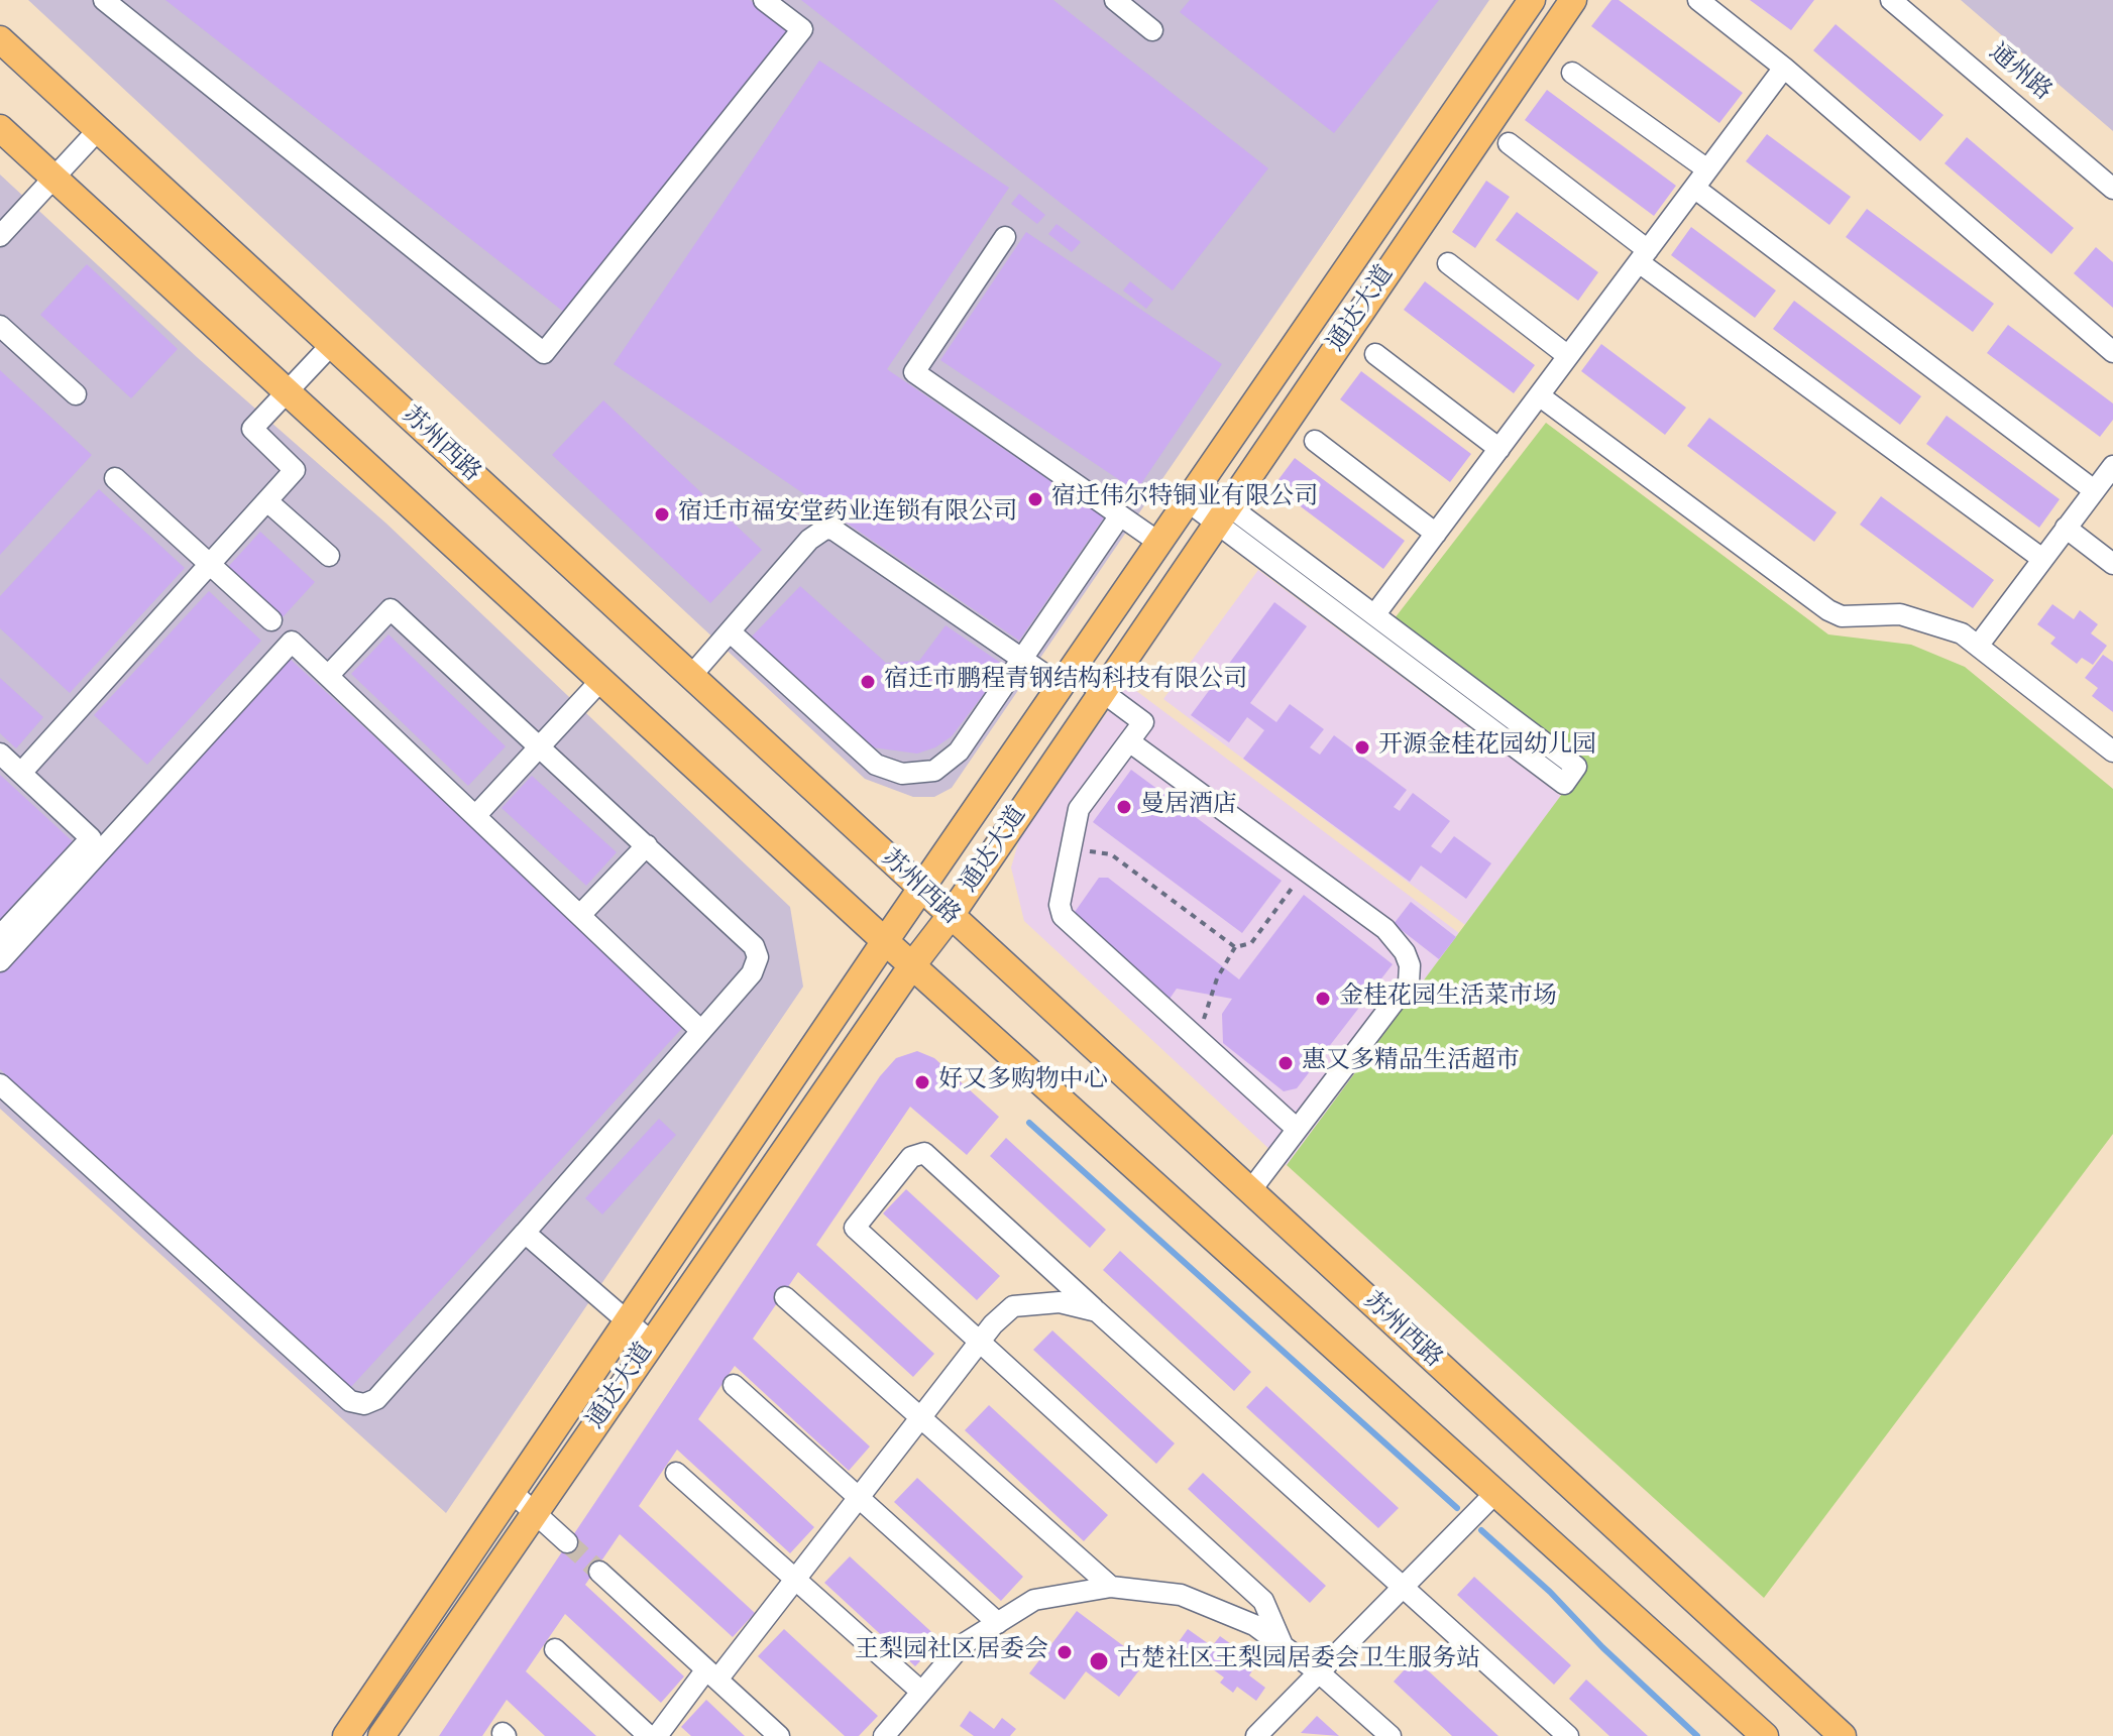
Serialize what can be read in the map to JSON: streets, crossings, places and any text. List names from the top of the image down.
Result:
{
  "streets": {
    "main road": ["通达大道", "苏州西路"],
    "street": ["通州路"]
  },
  "crossings": [
    ["通达大道", "苏州西路"]
  ],
  "places": [
    "宿迁伟尔特铜业有限公司",
    "宿迁市福安堂药业连锁有限公司",
    "宿迁市鹏程青钢结构科技有限公司",
    "开源金桂花园幼儿园",
    "曼居酒店",
    "金桂花园生活菜市场",
    "惠又多精品生活超市",
    "好又多购物中心",
    "王梨园社区居委会",
    "古楚社区王梨园居委会卫生服务站"
  ]
}
